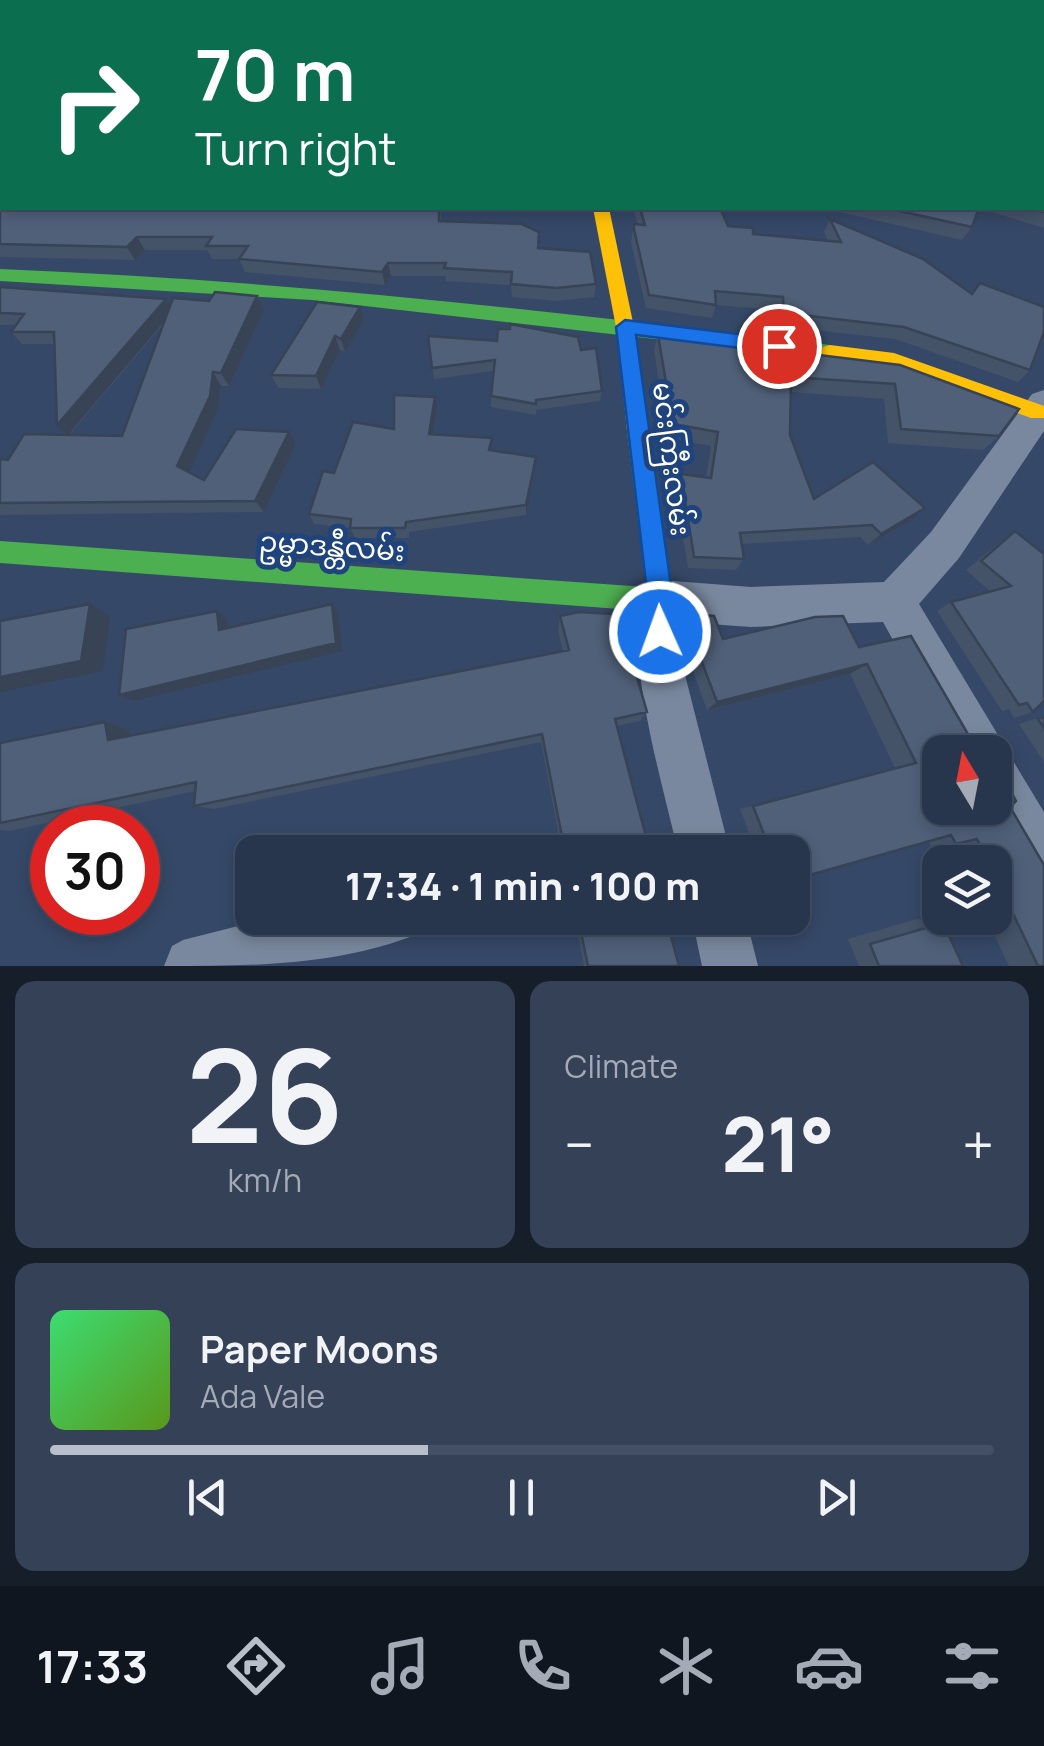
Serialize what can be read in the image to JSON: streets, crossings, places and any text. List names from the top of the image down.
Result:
{
  "streets": {
    "street": ["မင်းကြီးလမ်း", "ဥမ္မာဒန္တီလမ်း"]
  },
  "crossings": [
    ["မင်းကြီးလမ်း", "ဥမ္မာဒန္တီလမ်း"]
  ],
  "north": "top",
  "page": {
    "turn": ["70 m", "Turn right"],
    "limit": "30",
    "trip": "17:34 · 1 min · 100 m",
    "tile": [
      ["26", "km/h"],
      "Climate"
    ],
    "heat": ["−", "21°", "+"],
    "song": ["Paper Moons", "Ada Vale"],
    "tabs": "17:33"
  }
}
